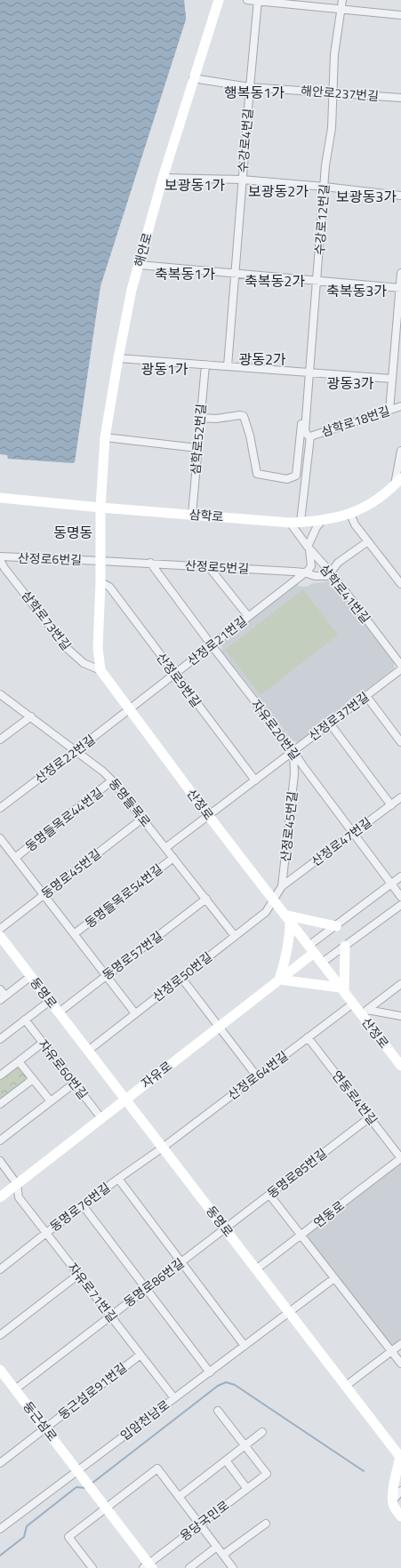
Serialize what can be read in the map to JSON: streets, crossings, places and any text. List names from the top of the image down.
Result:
{
  "streets": {
    "street": [
      "해안로237번길",
      "수강로4번길",
      "수강로12번길",
      "해안로",
      "삼학로18번길",
      "삼학로52번길",
      "삼학로",
      "산정로6번길",
      "산정로5번길",
      "삼학로41번길",
      "삼학로73번길",
      "산정로21번길",
      "산정로9번길",
      "산정로37번길",
      "자유로20번길",
      "산정로22번길",
      "동명들목로",
      "산정로",
      "동명들목로44번길",
      "산정로45번길",
      "산정로47번길",
      "동명로45번길",
      "동명들목로54번길",
      "동명로57번길",
      "산정로50번길",
      "동명로",
      "자유로60번길",
      "자유로",
      "산정로64번길",
      "연동로4번길",
      "동명로85번길",
      "동명로76번길",
      "연동로",
      "동명로86번길",
      "자유로71번길",
      "둥근섬로91번길",
      "입암천남로",
      "둥근섬로",
      "용당국민로"
    ]
  },
  "crossings": [
    ["해안로237번길", "수강로4번길"],
    ["해안로237번길", "수강로12번길"],
    ["해안로237번길", "해안로"],
    ["수강로12번길", "삼학로18번길"],
    ["해안로", "삼학로"],
    ["해안로", "산정로"],
    ["삼학로18번길", "삼학로"],
    ["삼학로52번길", "삼학로"],
    ["삼학로", "삼학로41번길"],
    ["삼학로", "산정로"],
    ["산정로6번길", "산정로5번길"],
    ["산정로6번길", "산정로"],
    ["산정로5번길", "삼학로41번길"],
    ["산정로5번길", "산정로21번길"],
    ["산정로5번길", "자유로20번길"],
    ["산정로5번길", "산정로"],
    ["삼학로73번길", "산정로"],
    ["산정로21번길", "산정로9번길"],
    ["산정로21번길", "자유로20번길"],
    ["산정로21번길", "산정로22번길"],
    ["산정로21번길", "산정로"],
    ["산정로9번길", "산정로37번길"],
    ["산정로9번길", "산정로"],
    ["산정로37번길", "자유로20번길"],
    ["산정로37번길", "동명들목로"],
    ["산정로37번길", "산정로"],
    ["산정로37번길", "산정로45번길"],
    ["자유로20번길", "산정로45번길"],
    ["자유로20번길", "산정로47번길"],
    ["자유로20번길", "자유로"],
    ["산정로22번길", "동명들목로"],
    ["산정로22번길", "산정로"],
    ["동명들목로", "동명들목로44번길"],
    ["동명들목로", "동명로45번길"],
    ["동명들목로", "동명들목로54번길"],
    ["동명들목로", "동명로57번길"],
    ["동명들목로", "산정로50번길"],
    ["산정로", "산정로45번길"],
    ["산정로", "산정로50번길"],
    ["산정로", "자유로"],
    ["산정로", "산정로64번길"],
    ["산정로45번길", "산정로47번길"],
    ["산정로45번길", "산정로50번길"],
    ["동명로57번길", "동명로"],
    ["산정로50번길", "동명로"],
    ["동명로", "자유로"],
    ["동명로", "산정로64번길"],
    ["동명로", "동명로85번길"],
    ["동명로", "동명로76번길"],
    ["동명로", "연동로"],
    ["동명로", "동명로86번길"],
    ["동명로", "입암천남로"],
    ["자유로60번길", "자유로"],
    ["자유로", "자유로71번길"],
    ["산정로64번길", "연동로4번길"],
    ["산정로64번길", "동명로76번길"],
    ["연동로4번길", "동명로85번길"],
    ["연동로4번길", "연동로"],
    ["동명로85번길", "동명로86번길"],
    ["동명로76번길", "자유로71번길"],
    ["동명로86번길", "자유로71번길"],
    ["동명로86번길", "둥근섬로"],
    ["자유로71번길", "둥근섬로91번길"],
    ["자유로71번길", "입암천남로"],
    ["둥근섬로91번길", "둥근섬로"],
    ["입암천남로", "둥근섬로"]
  ],
  "districts": [
    "행복동1가",
    "보광동1가",
    "보광동2가",
    "보광동3가",
    "축복동1가",
    "축복동2가",
    "축복동3가",
    "광동2가",
    "광동1가",
    "광동3가",
    "동명동"
  ]
}
